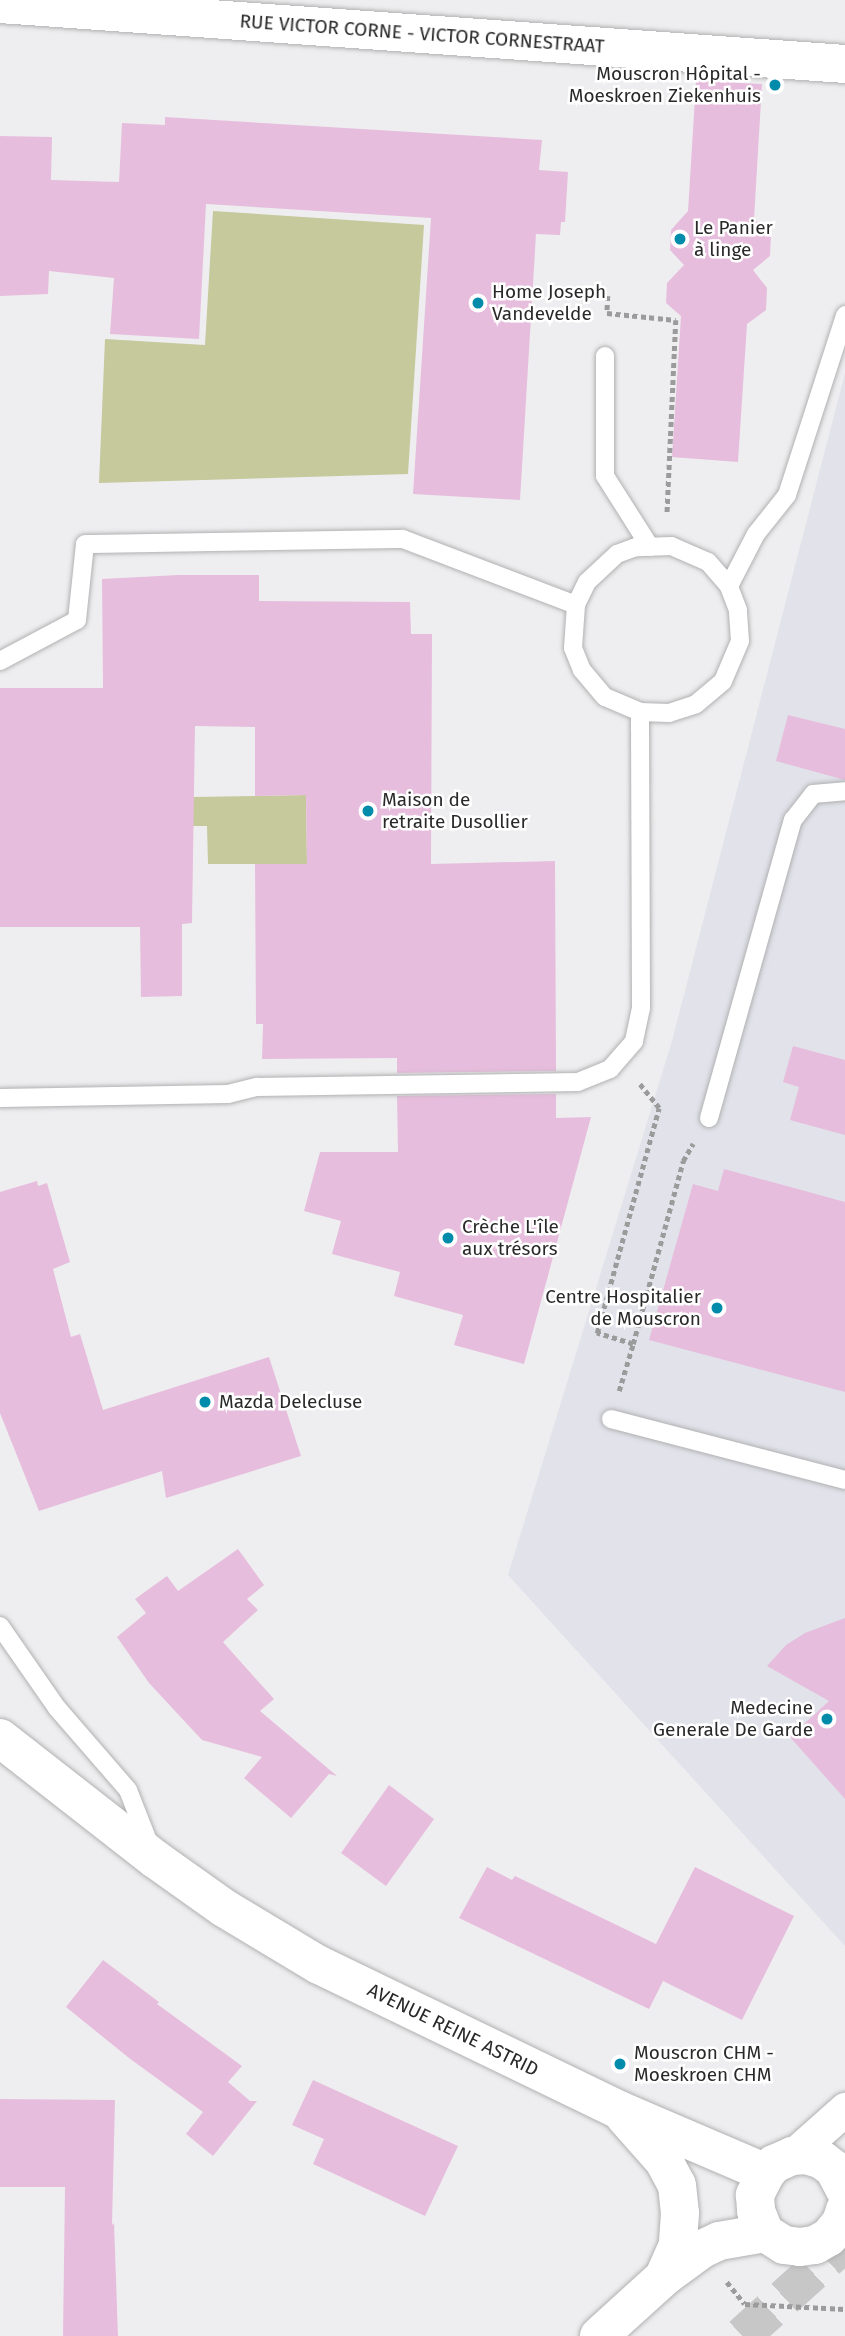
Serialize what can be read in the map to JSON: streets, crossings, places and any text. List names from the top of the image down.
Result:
{
  "streets": {
    "main road": ["RUE VICTOR CORNE - VICTOR CORNESTRAAT", "AVENUE REINE ASTRID"]
  },
  "places": [
    "Mouscron Hôpital - Moeskroen Ziekenhuis",
    "Le Panier à linge",
    "Home Joseph Vandevelde",
    "Maison de retraite Dusollier",
    "Crèche L'île aux trésors",
    "Centre Hospitalier de Mouscron",
    "Mazda Delecluse",
    "Medecine Generale De Garde",
    "Mouscron CHM - Moeskroen CHM"
  ]
}
